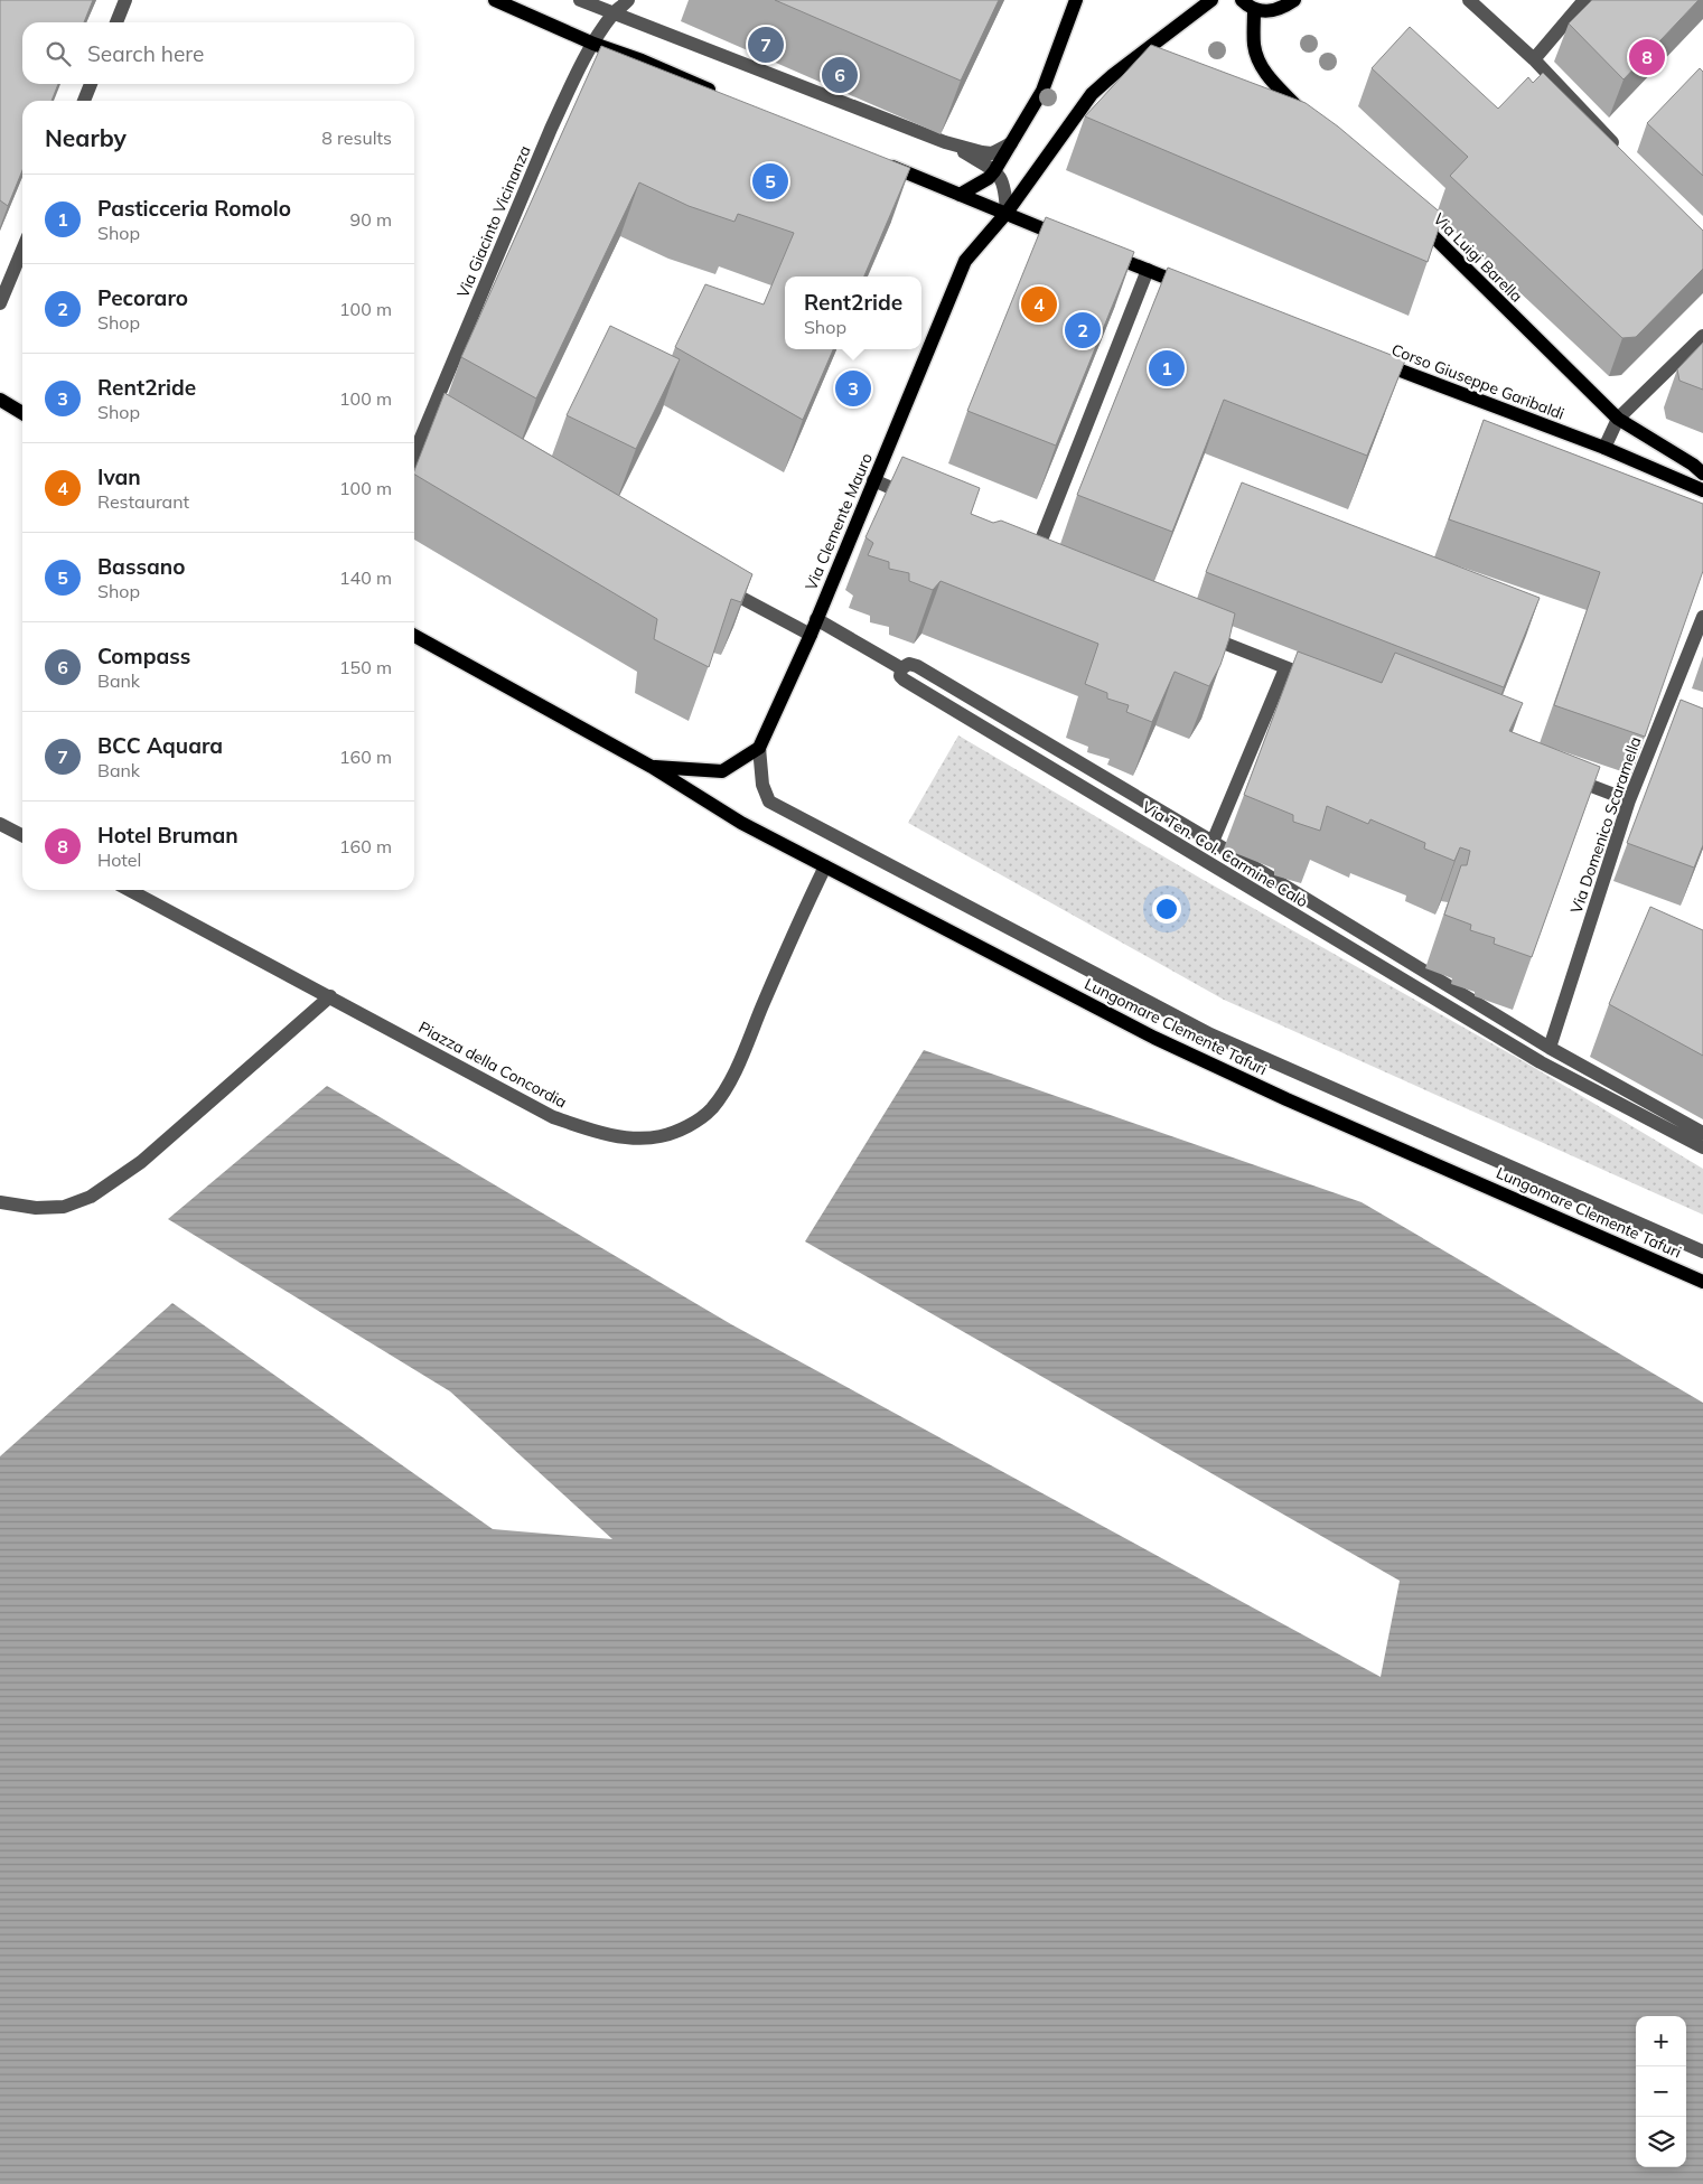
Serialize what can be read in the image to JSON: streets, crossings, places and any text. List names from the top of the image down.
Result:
{
  "streets": {
    "main road": [
      "Via Luigi Barella",
      "Corso Giuseppe Garibaldi",
      "Via Clemente Mauro",
      "Lungomare Clemente Tafuri"
    ],
    "street": [
      "Via Giacinto Vicinanza",
      "Via Domenico Scaramella",
      "Via Ten. Col. Carmine Calò",
      "Piazza della Concordia"
    ]
  },
  "crossings": [
    ["Via Clemente Mauro", "Via Ten. Col. Carmine Calò"],
    ["Via Clemente Mauro", "Lungomare Clemente Tafuri"],
    ["Via Domenico Scaramella", "Via Ten. Col. Carmine Calò"],
    ["Lungomare Clemente Tafuri", "Piazza della Concordia"]
  ],
  "page": {
    "search": "Search here",
    "pins": [
      "7",
      "8",
      "6",
      "5",
      "4",
      "2",
      "1",
      "3"
    ],
    "heading": ["Nearby", "8 results"],
    "list": [
      {
        "mark": "1",
        "name": "Pasticceria Romolo",
        "note": "Shop",
        "value": "90 m"
      },
      {
        "mark": "2",
        "name": "Pecoraro",
        "note": "Shop",
        "value": "100 m"
      },
      {
        "mark": "3",
        "name": "Rent2ride",
        "note": "Shop",
        "value": "100 m"
      },
      {
        "mark": "4",
        "name": "Ivan",
        "note": "Restaurant",
        "value": "100 m"
      },
      {
        "mark": "5",
        "name": "Bassano",
        "note": "Shop",
        "value": "140 m"
      },
      {
        "mark": "6",
        "name": "Compass",
        "note": "Bank",
        "value": "150 m"
      },
      {
        "mark": "7",
        "name": "BCC Aquara",
        "note": "Bank",
        "value": "160 m"
      },
      {
        "mark": "8",
        "name": "Hotel Bruman",
        "note": "Hotel",
        "value": "160 m"
      }
    ],
    "popup": ["Rent2ride", "Shop"],
    "map_buttons": ["+", "−"]
  }
}
